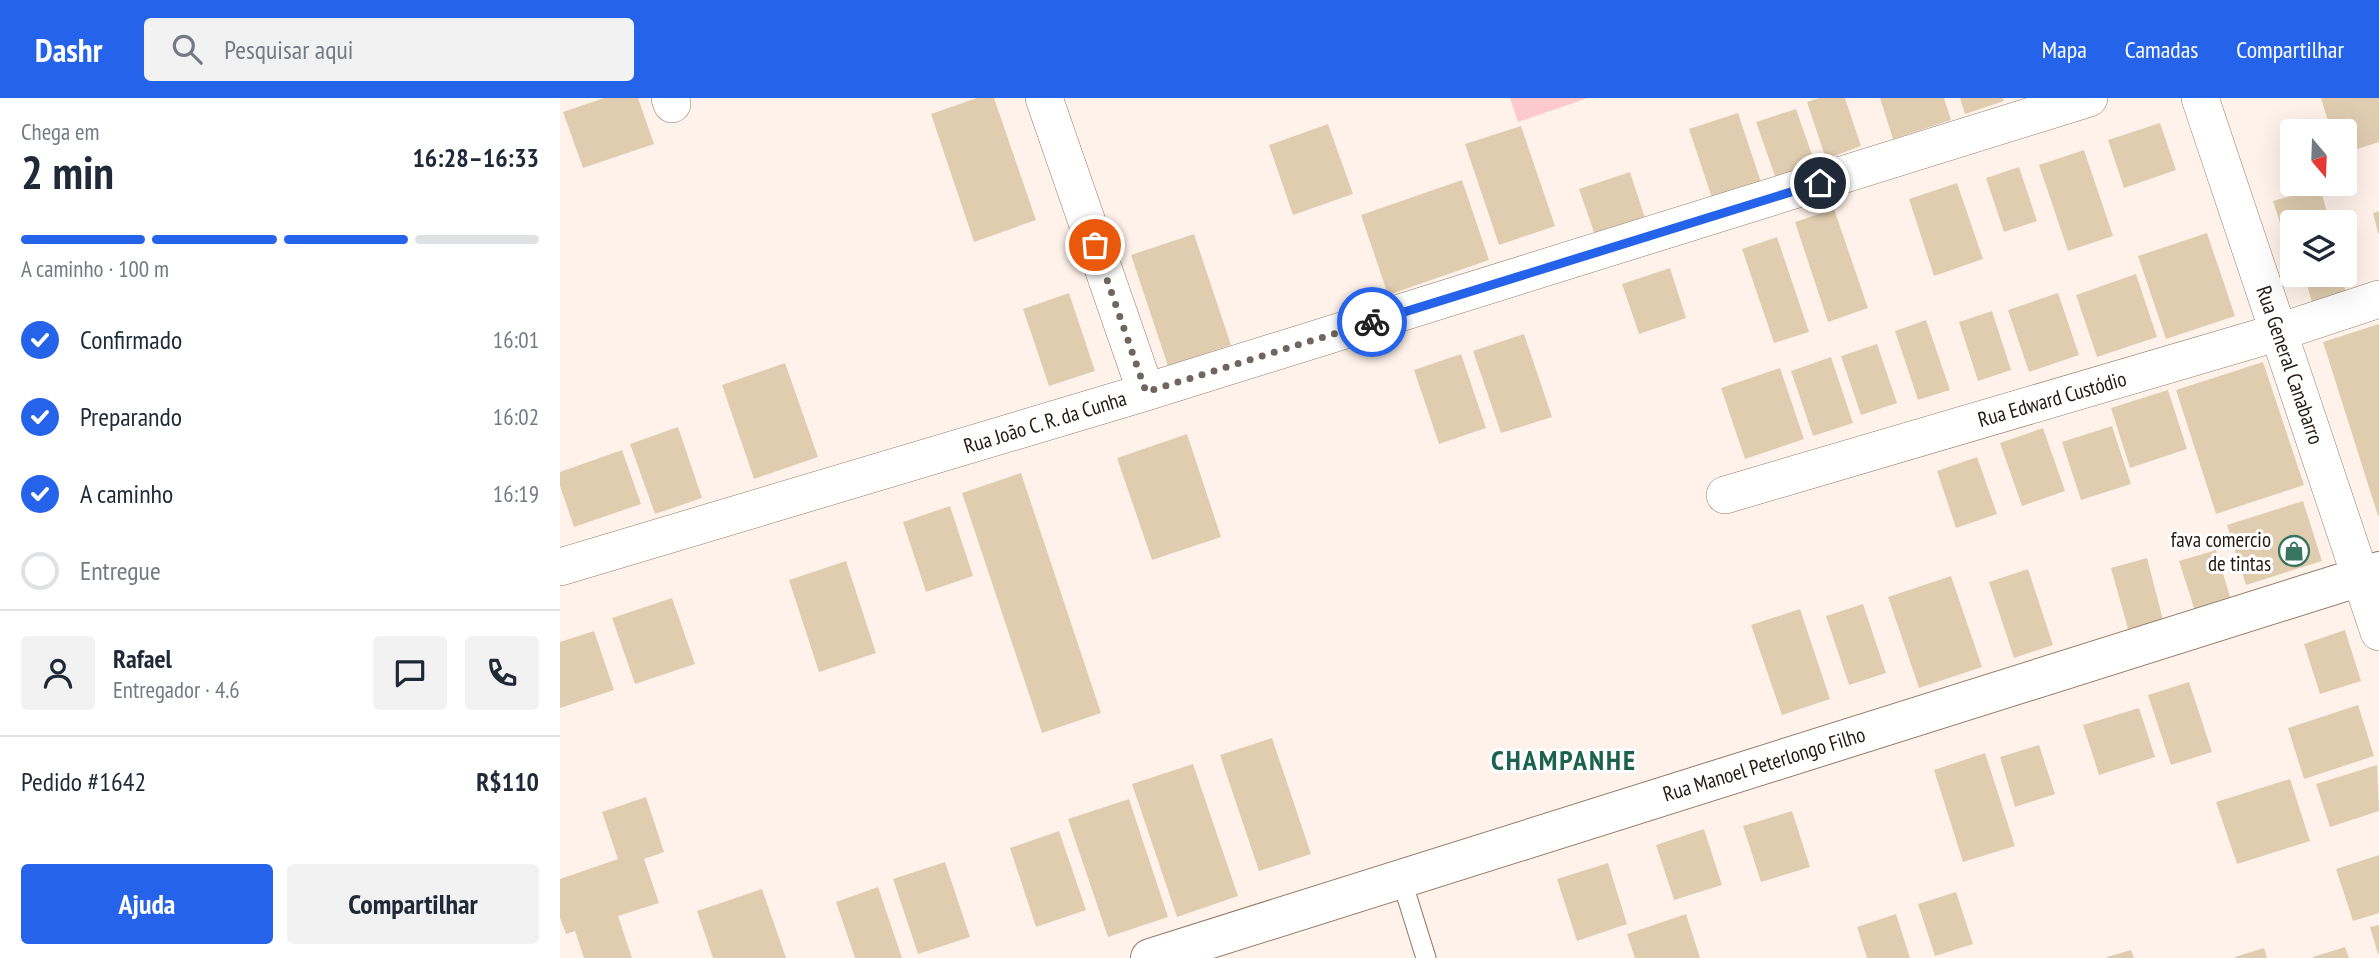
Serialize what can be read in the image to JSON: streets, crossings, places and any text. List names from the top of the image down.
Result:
{
  "streets": {
    "street": [
      "Rua General Canabarro",
      "Rua Edward Custódio",
      "Rua João C. R. da Cunha",
      "Rua Manoel Peterlongo Filho"
    ]
  },
  "crossings": [
    ["Rua General Canabarro", "Rua Edward Custódio"],
    ["Rua General Canabarro", "Rua Manoel Peterlongo Filho"]
  ],
  "districts": ["CHAMPANHE"],
  "places": {
    "shop": ["fava comercio de tintas"]
  },
  "north": "bottom",
  "page": {
    "header": "Dashr",
    "search": "Pesquisar aqui",
    "nav": ["Mapa", "Camadas", "Compartilhar"],
    "heading": ["2 min", "Chega em", "16:28–16:33"],
    "panel": [
      "Rafael",
      "Entregador · 4.6",
      "Pedido #1642",
      "R$110"
    ],
    "bar": "A caminho · 100 m",
    "list": [
      ["Confirmado", "16:01"],
      ["Preparando", "16:02"],
      ["A caminho", "16:19"],
      "Entregue"
    ],
    "buttons": ["Ajuda", "Compartilhar"]
  }
}
